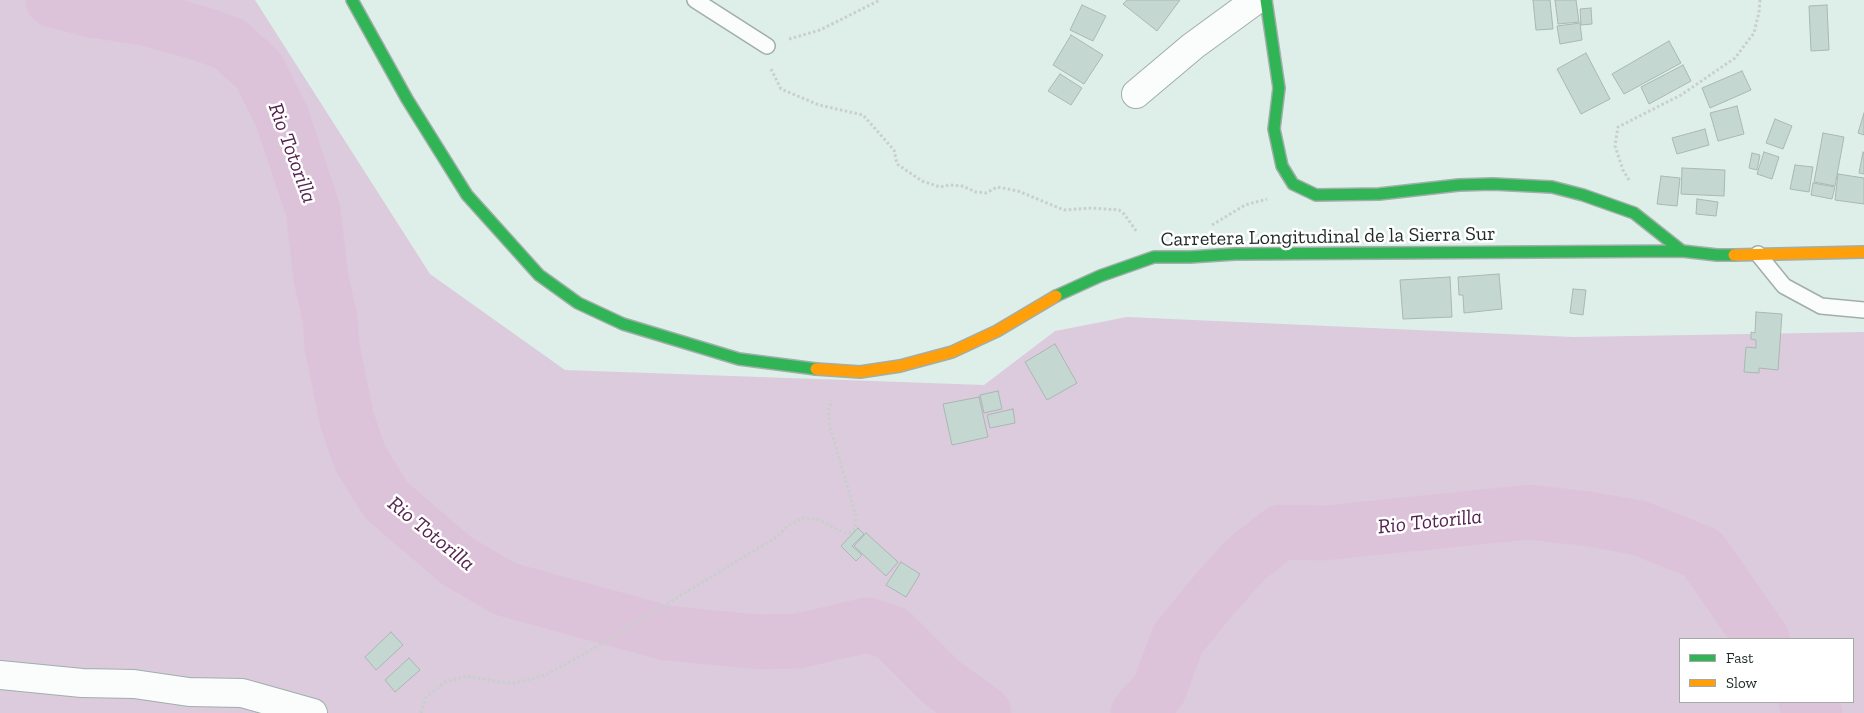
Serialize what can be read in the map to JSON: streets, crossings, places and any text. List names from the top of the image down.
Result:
{
  "streets": {
    "main road": ["Carretera Longitudinal de la Sierra Sur"]
  },
  "water": ["Rio Totorilla"],
  "legend": ["Fast", "Slow"]
}
